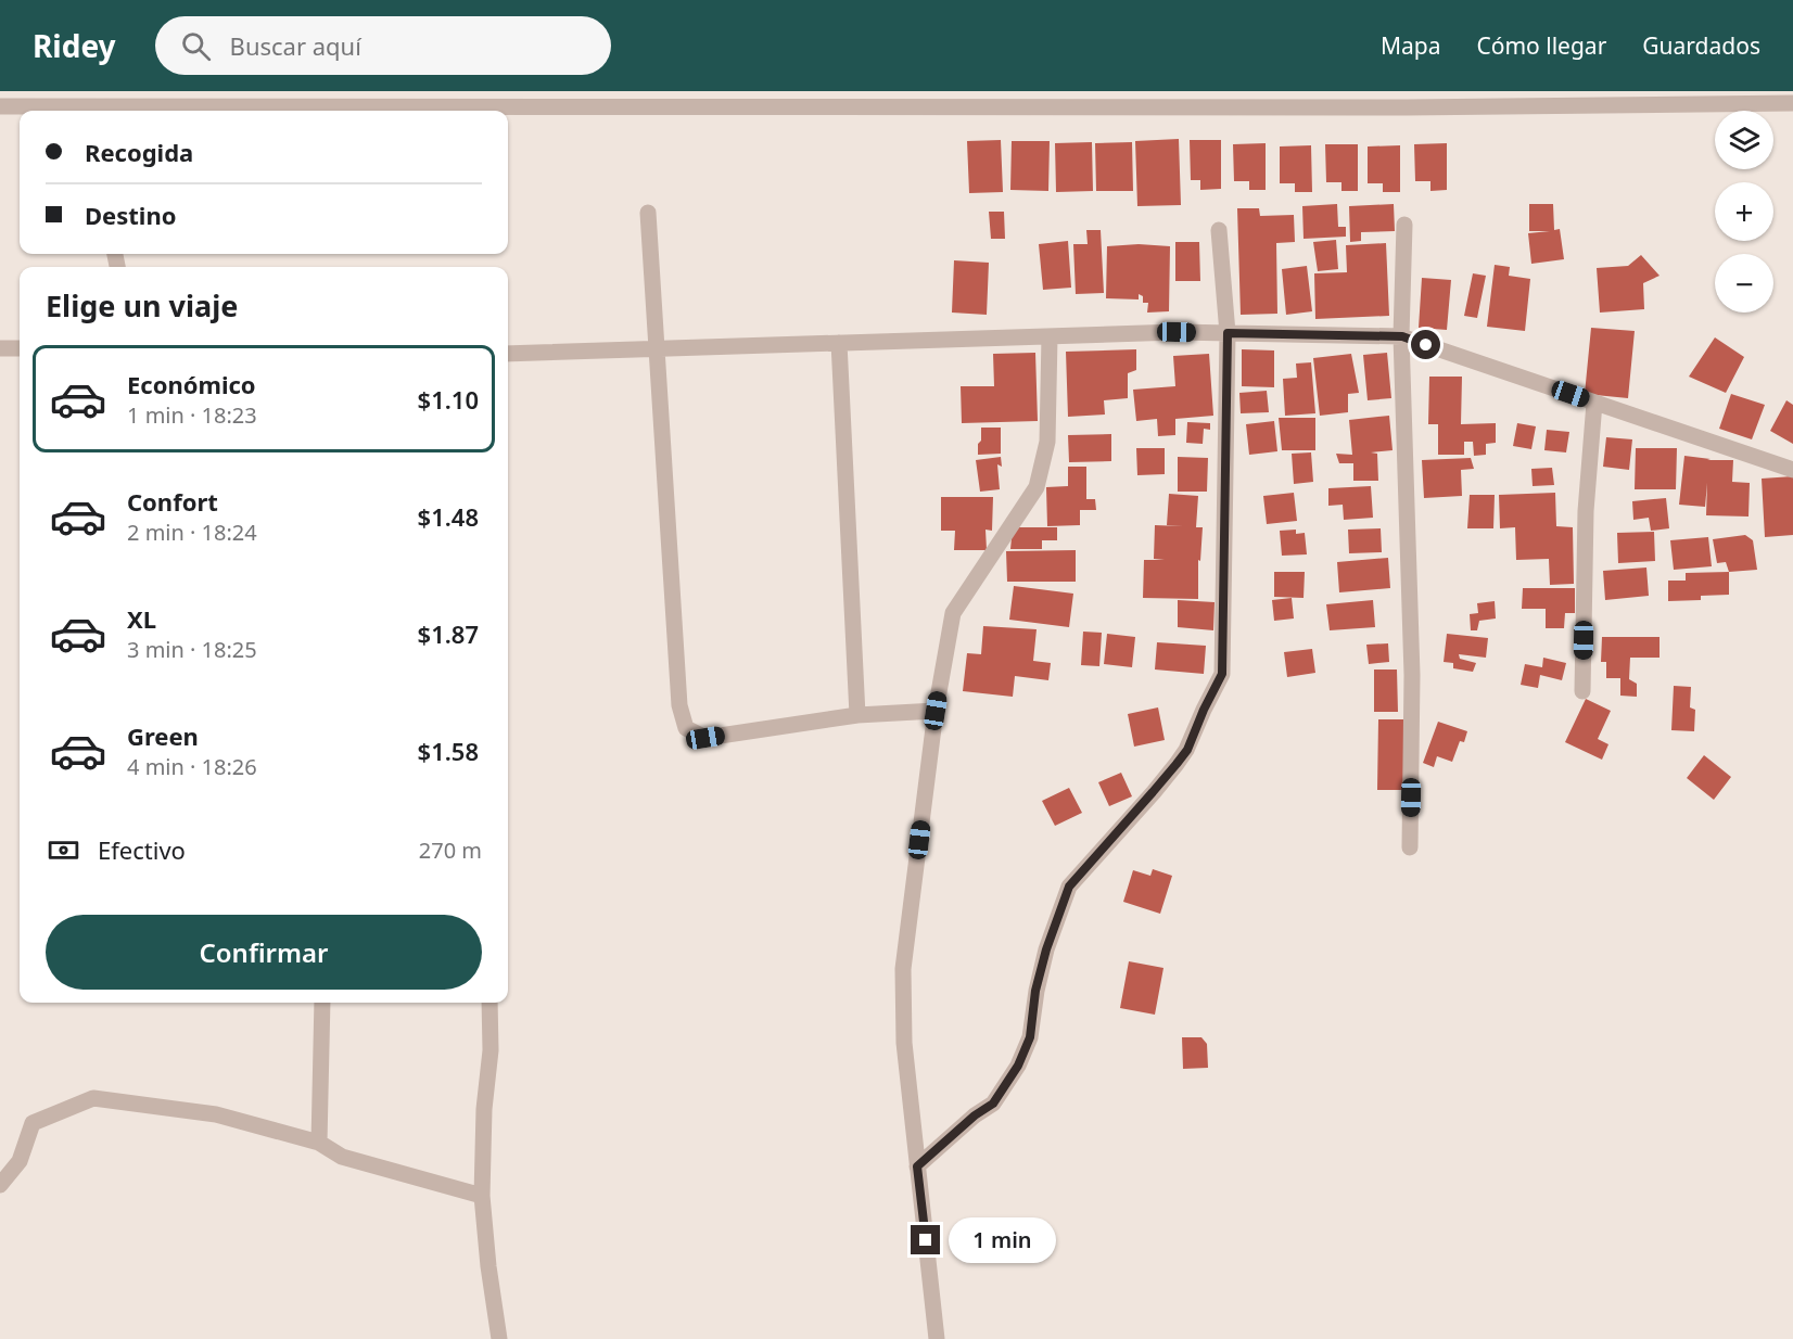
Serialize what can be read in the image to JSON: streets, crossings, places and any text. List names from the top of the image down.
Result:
{
  "page": {
    "header": "Ridey",
    "search": "Buscar aquí",
    "nav": ["Mapa", "Cómo llegar", "Guardados"],
    "map_buttons": ["+", "−"],
    "banner": ["Recogida", "Destino"],
    "heading": "Elige un viaje",
    "list": [
      {
        "name": "Económico",
        "note": "1 min · 18:23",
        "value": "$1.10"
      },
      {
        "name": "Confort",
        "note": "2 min · 18:24",
        "value": "$1.48"
      },
      {
        "name": "XL",
        "note": "3 min · 18:25",
        "value": "$1.87"
      },
      {
        "name": "Green",
        "note": "4 min · 18:26",
        "value": "$1.58"
      }
    ],
    "pay": ["Efectivo", "270 m"],
    "buttons": "Confirmar",
    "bubble": "1 min"
  }
}
